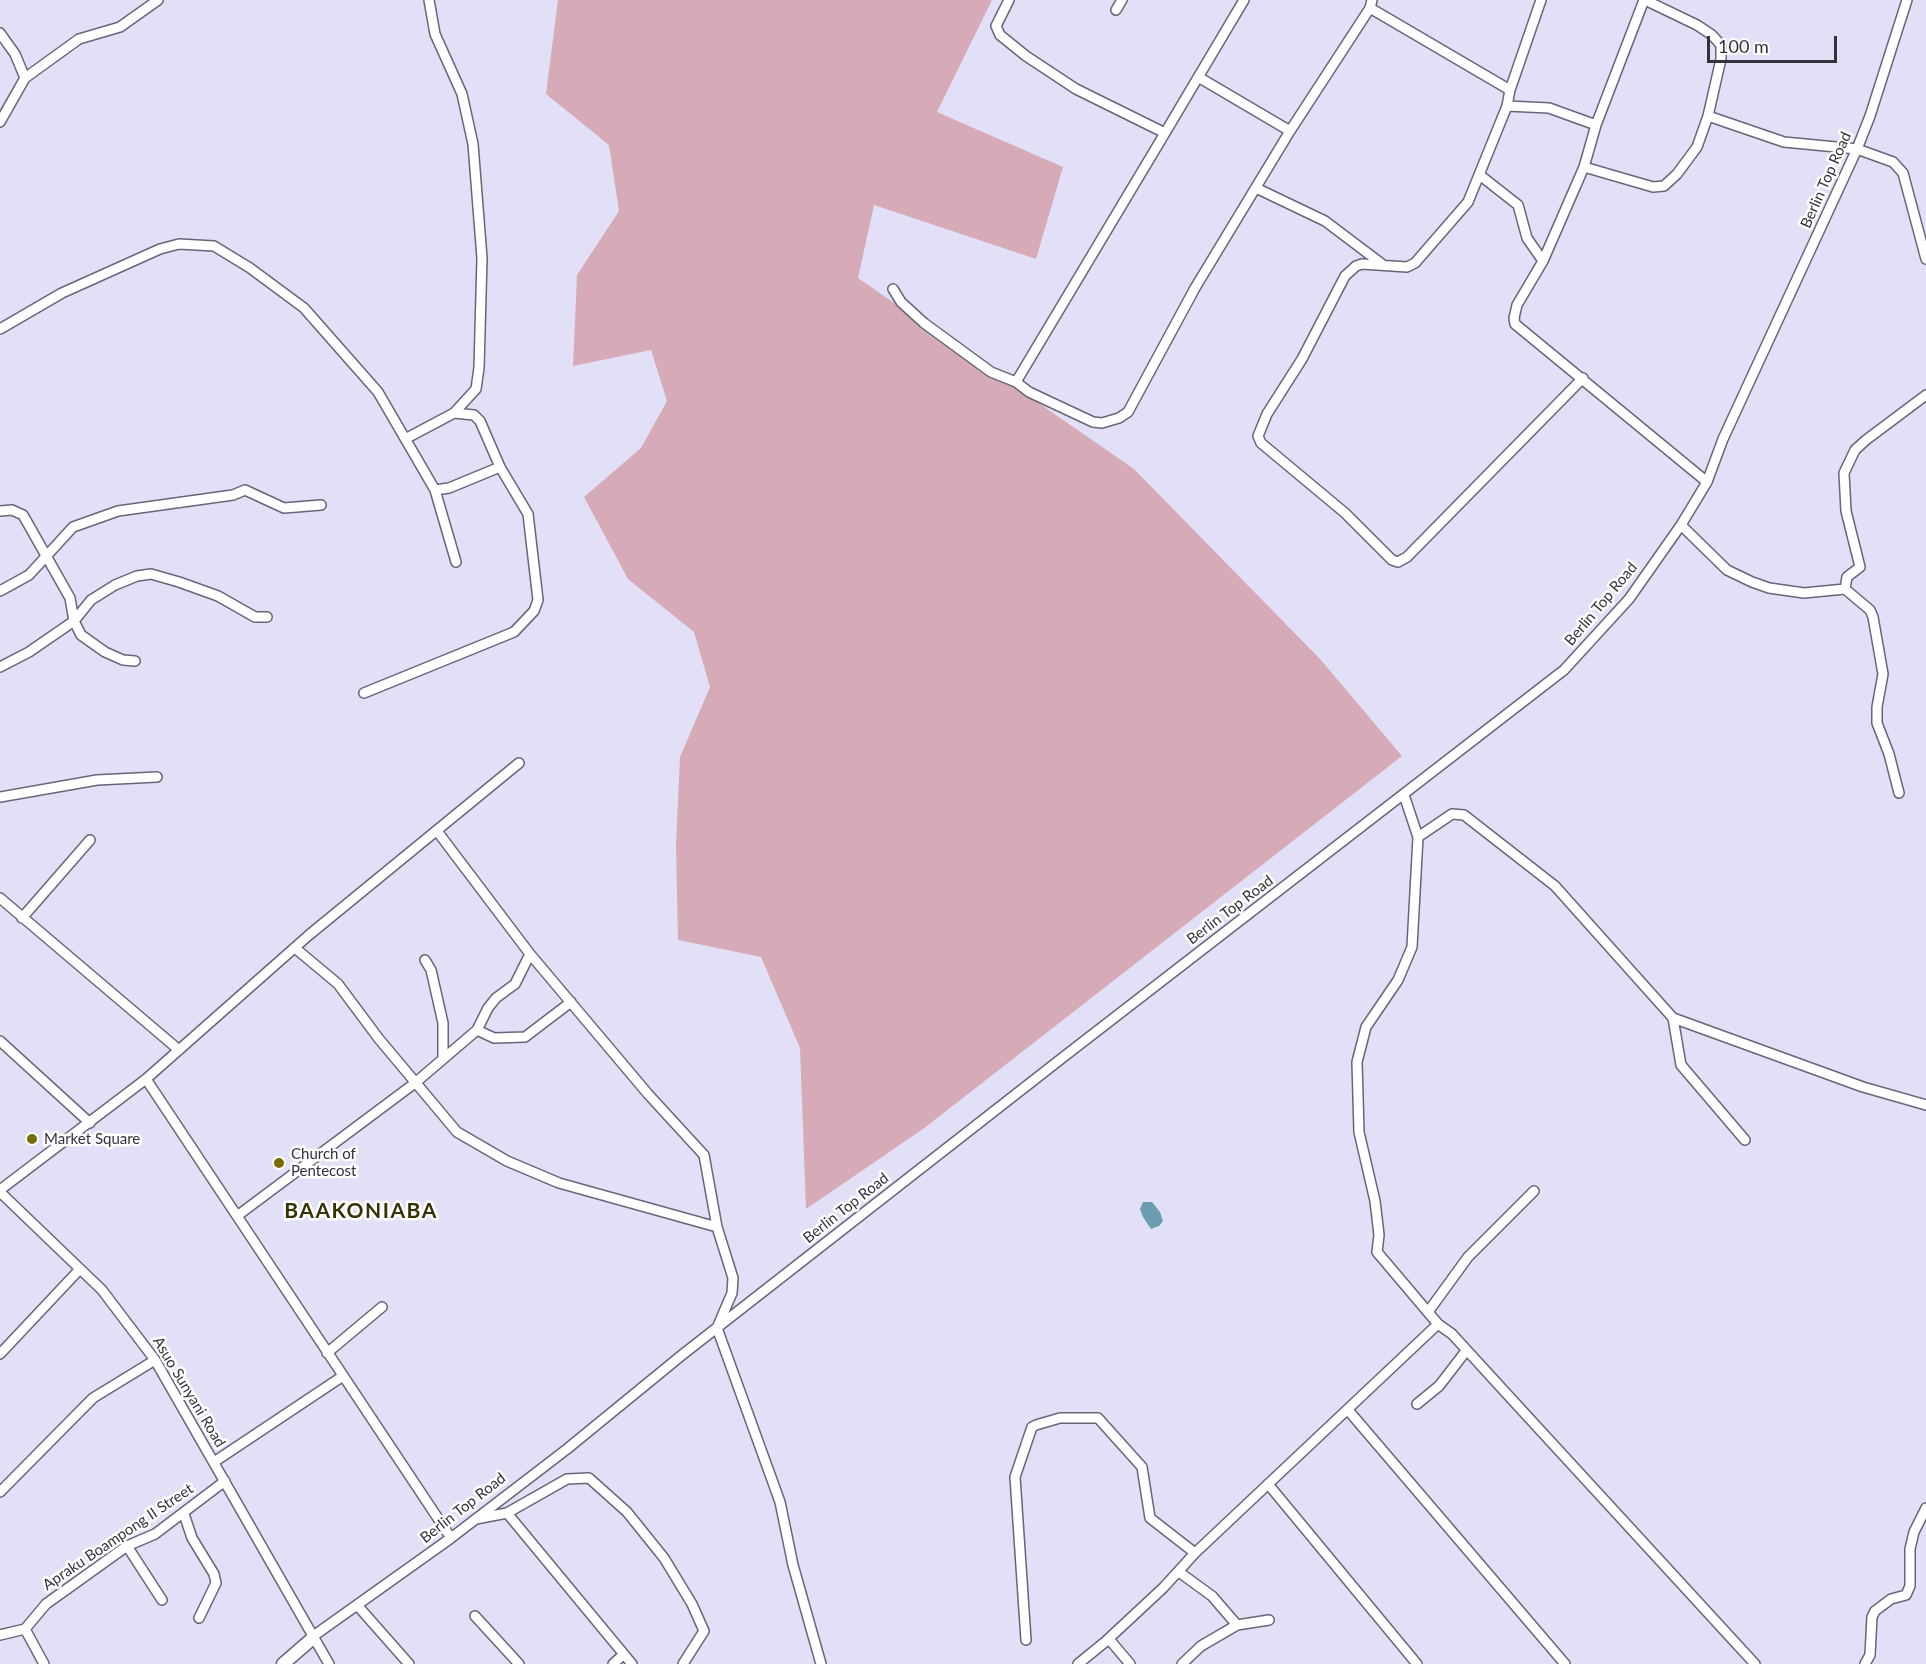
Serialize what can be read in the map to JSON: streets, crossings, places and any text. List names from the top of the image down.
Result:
{
  "streets": {
    "street": ["Berlin Top Road", "Asuo Sunyani Road", "Apraku Boampong II Street"]
  },
  "crossings": [
    ["Berlin Top Road", "Asuo Sunyani Road"],
    ["Asuo Sunyani Road", "Apraku Boampong II Street"]
  ],
  "districts": ["BAAKONIABA"],
  "places": ["Market Square", "Church of Pentecost"],
  "scale_bar": "100 m"
}
